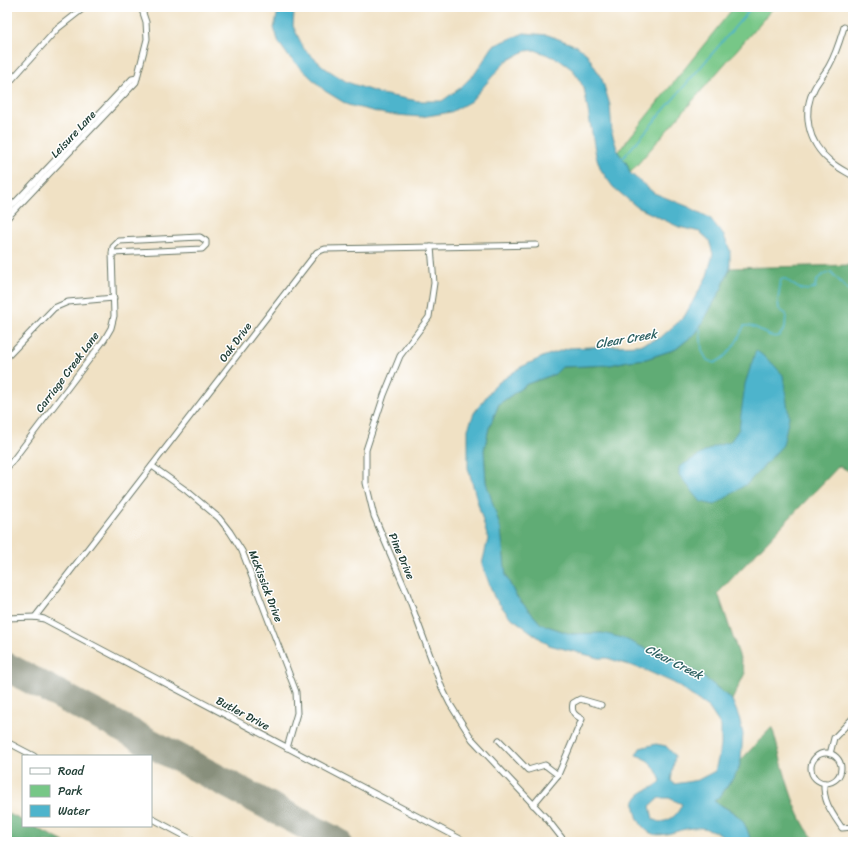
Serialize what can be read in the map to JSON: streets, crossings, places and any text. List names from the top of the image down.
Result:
{
  "streets": {
    "street": [
      "Leisure Lane",
      "Oak Drive",
      "Carriage Creek Lane",
      "Pine Drive",
      "McKissick Drive",
      "Butler Drive"
    ]
  },
  "crossings": [
    ["Oak Drive", "Pine Drive"],
    ["Oak Drive", "McKissick Drive"],
    ["Oak Drive", "Butler Drive"],
    ["McKissick Drive", "Butler Drive"]
  ],
  "water": ["Clear Creek"],
  "legend": ["Road", "Park", "Water"]
}
